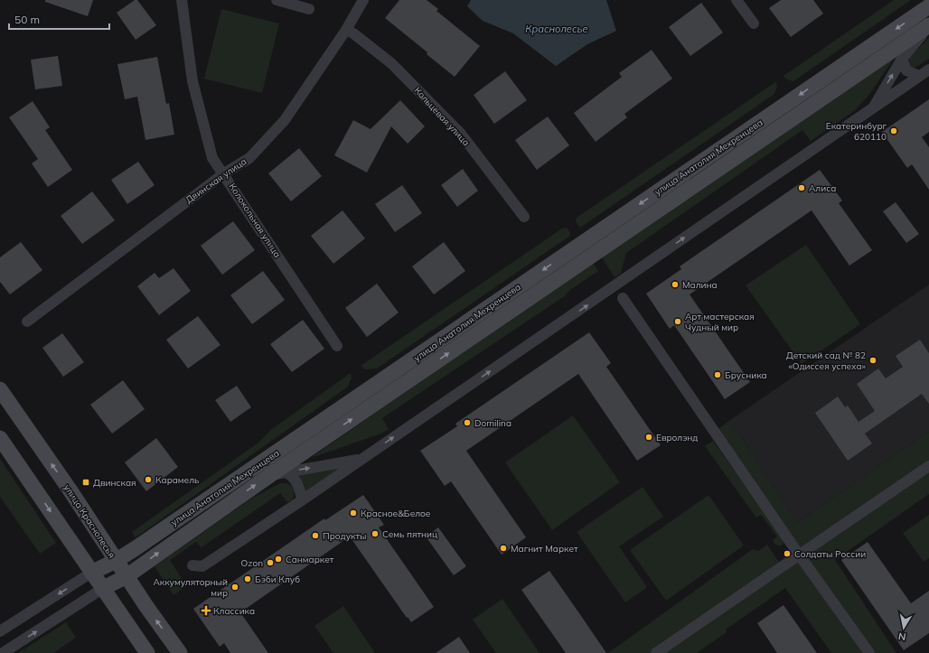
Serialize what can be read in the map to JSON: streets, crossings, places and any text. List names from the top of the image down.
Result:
{
  "streets": {
    "street": [
      "Кольцевая улица",
      "улица Анатолия Мехренцева",
      "Двинская улица",
      "Колокольная улица",
      "улица Краснолесья"
    ]
  },
  "crossings": [
    ["Кольцевая улица", "Двинская улица"],
    ["улица Анатолия Мехренцева", "улица Краснолесья"],
    ["Двинская улица", "Колокольная улица"]
  ],
  "water": ["Краснолесье"],
  "places": {
    "other": [
      "Екатеринбург 620110",
      "Алиса",
      "Малина",
      "Арт мастерская Чудный мир",
      "Детский сад № 82 «Одиссея успеха»",
      "Брусника",
      "Domilina",
      "Евролэнд",
      "Карамель",
      "Красное&Белое",
      "Семь пятниц",
      "Продукты",
      "Магнит Маркет",
      "Солдаты России",
      "Санмаркет",
      "Ozon",
      "Бэби Клуб",
      "Аккумуляторный мир"
    ],
    "transit": ["Двинская"],
    "health": ["Классика"]
  },
  "scale_bar": "50 m",
  "north": "bottom"
}
